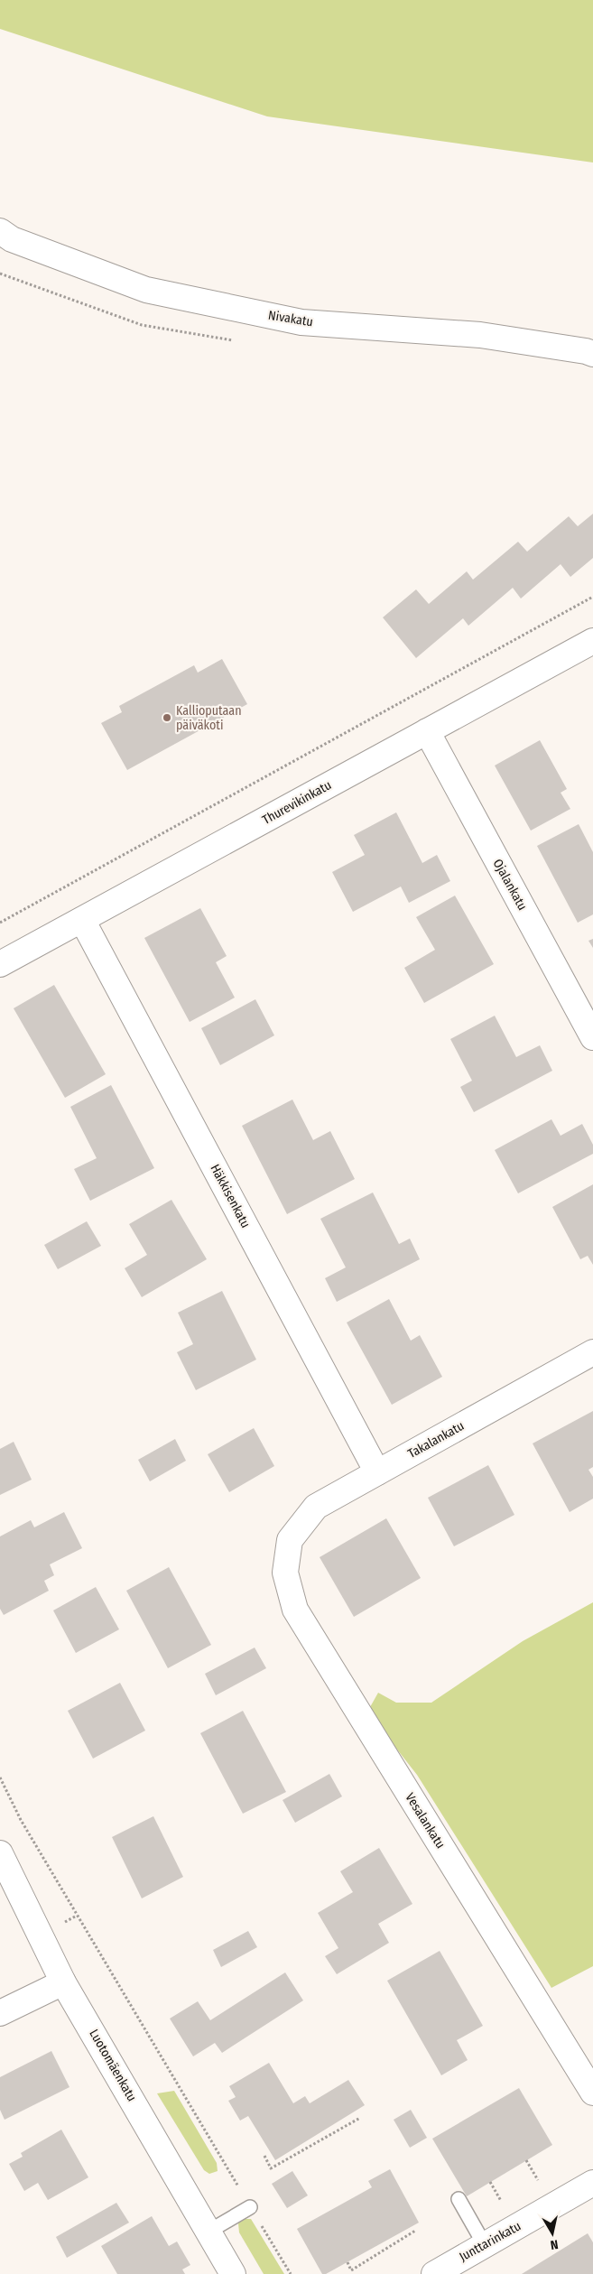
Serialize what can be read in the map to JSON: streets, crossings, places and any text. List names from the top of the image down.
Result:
{
  "streets": {
    "street": [
      "Nivakatu",
      "Thurevikinkatu",
      "Ojalankatu",
      "Häkkisenkatu",
      "Takalankatu",
      "Vesalankatu",
      "Luotomäenkatu",
      "Junttarinkatu"
    ]
  },
  "crossings": [
    ["Thurevikinkatu", "Ojalankatu"],
    ["Thurevikinkatu", "Häkkisenkatu"],
    ["Häkkisenkatu", "Takalankatu"],
    ["Takalankatu", "Vesalankatu"]
  ],
  "places": ["Kallioputaan päiväkoti"],
  "north": "bottom"
}
